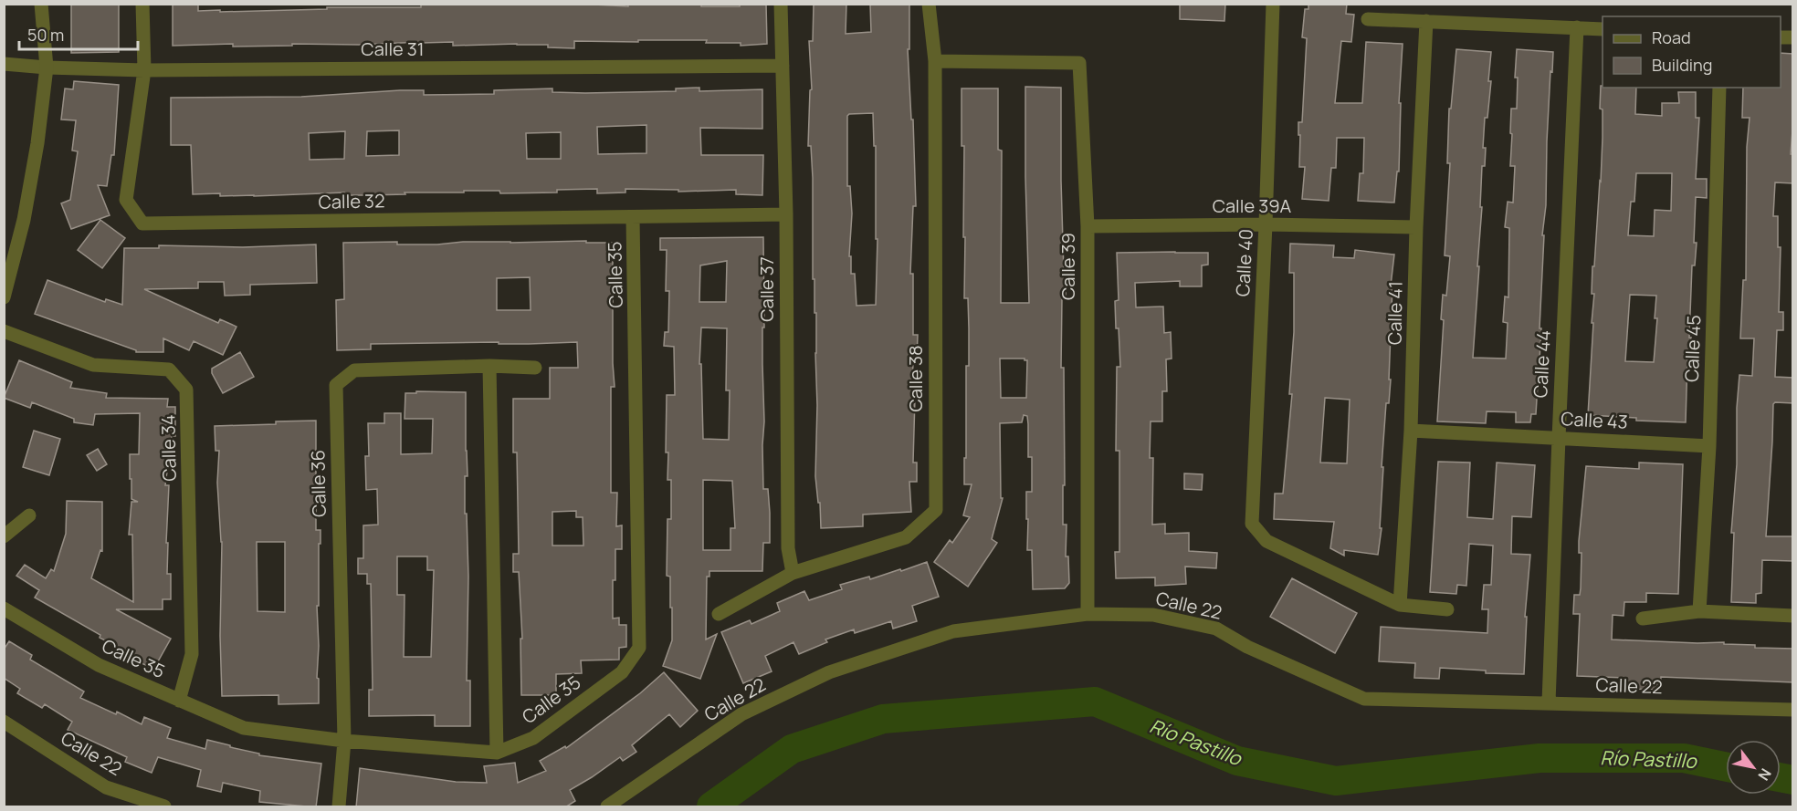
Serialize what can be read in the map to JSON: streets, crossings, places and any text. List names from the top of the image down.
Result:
{
  "streets": {
    "street": [
      "Calle 31",
      "Calle 32",
      "Calle 39A",
      "Calle 40",
      "Calle 39",
      "Calle 35",
      "Calle 37",
      "Calle 41",
      "Calle 45",
      "Calle 44",
      "Calle 38",
      "Calle 43",
      "Calle 34",
      "Calle 36",
      "Calle 22"
    ]
  },
  "crossings": [
    ["Calle 31", "Calle 32"],
    ["Calle 31", "Calle 37"],
    ["Calle 32", "Calle 35"],
    ["Calle 32", "Calle 37"],
    ["Calle 39A", "Calle 40"],
    ["Calle 39A", "Calle 39"],
    ["Calle 39A", "Calle 41"],
    ["Calle 40", "Calle 41"],
    ["Calle 39", "Calle 38"],
    ["Calle 39", "Calle 22"],
    ["Calle 35", "Calle 34"],
    ["Calle 35", "Calle 36"],
    ["Calle 37", "Calle 38"],
    ["Calle 41", "Calle 43"],
    ["Calle 45", "Calle 43"],
    ["Calle 44", "Calle 43"],
    ["Calle 44", "Calle 22"]
  ],
  "water": ["Río Pastillo"],
  "legend": ["Road", "Building"],
  "scale_bar": "50 m",
  "north": "bottom right"
}
